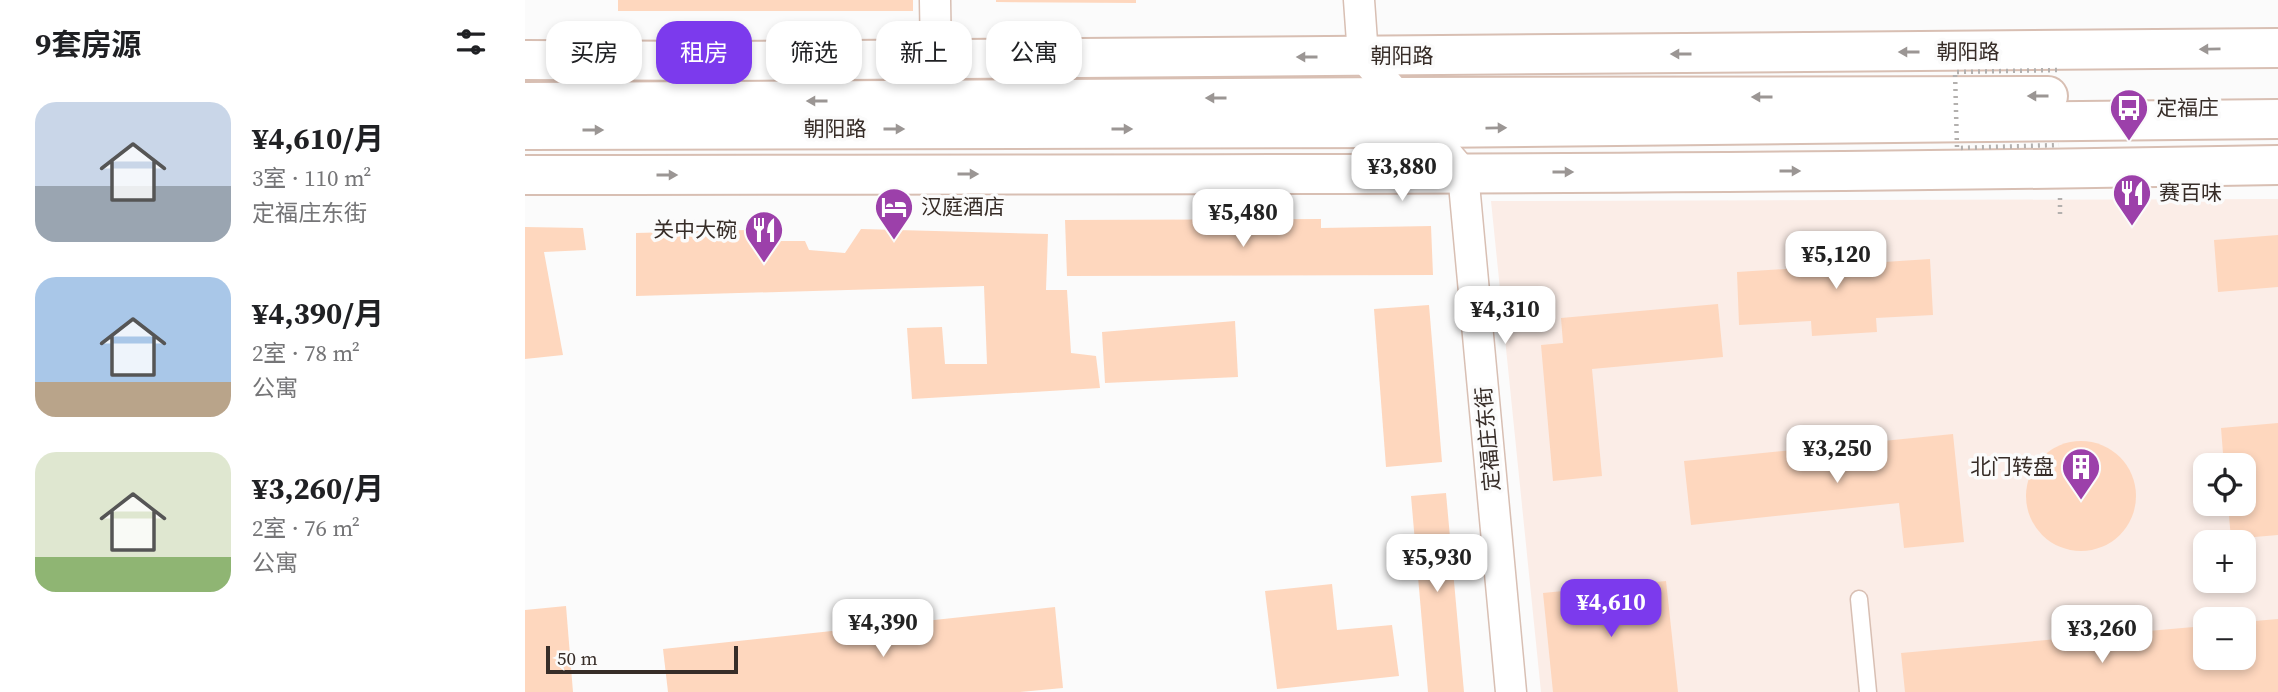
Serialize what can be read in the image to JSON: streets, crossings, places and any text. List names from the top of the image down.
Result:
{
  "streets": {
    "main road": ["朝阳路"],
    "street": ["定福庄东街"]
  },
  "places": {
    "bus stop": ["定福庄"],
    "restaurant": ["赛百味", "关中大碗"],
    "hotel": ["汉庭酒店"],
    "building": ["北门转盘"]
  },
  "scale_bar": "50 m",
  "page": {
    "heading": "9套房源",
    "chip": [
      "买房",
      "租房",
      "筛选",
      "新上",
      "公寓"
    ],
    "list": [
      {
        "name": "¥4,610/月",
        "note": "3室 · 110 m² · 定福庄东街"
      },
      {
        "name": "¥4,390/月",
        "note": "2室 · 78 m² · 公寓"
      },
      {
        "name": "¥3,260/月",
        "note": "2室 · 76 m² · 公寓"
      }
    ],
    "price": [
      "¥3,880",
      "¥5,480",
      "¥5,120",
      "¥4,310",
      "¥3,250",
      "¥5,930",
      "¥4,610",
      "¥4,390",
      "¥3,260"
    ],
    "map_buttons": ["+", "−"],
    "scale": "50 m"
  }
}
